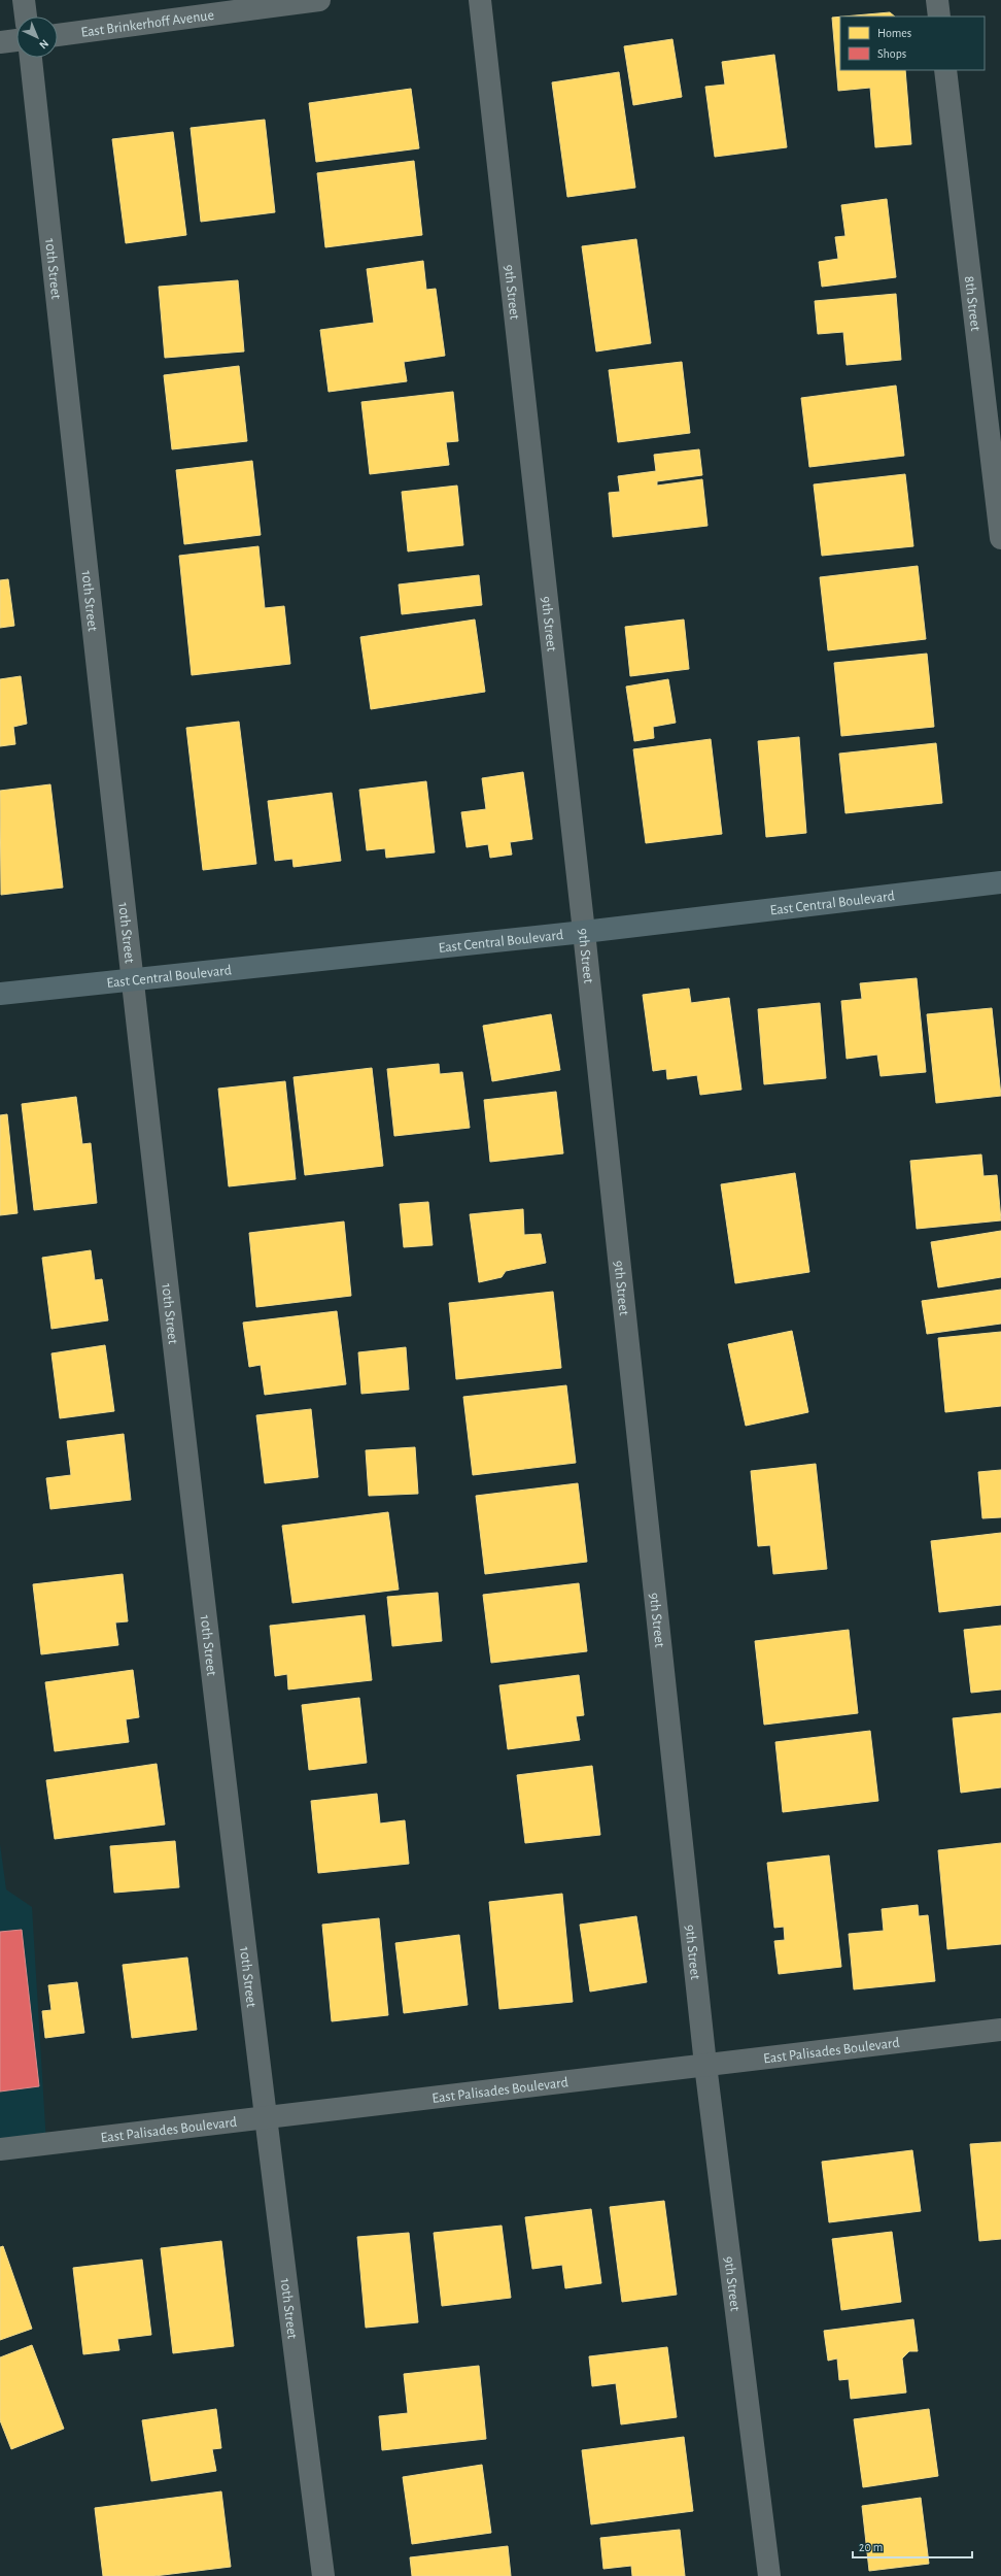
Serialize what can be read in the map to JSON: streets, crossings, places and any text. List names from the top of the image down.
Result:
{
  "streets": {
    "main road": ["East Central Boulevard"],
    "street": [
      "East Brinkerhoff Avenue",
      "10th Street",
      "9th Street",
      "8th Street",
      "East Palisades Boulevard"
    ]
  },
  "crossings": [
    ["10th Street", "East Central Boulevard"],
    ["10th Street", "East Palisades Boulevard"],
    ["9th Street", "East Central Boulevard"],
    ["9th Street", "East Palisades Boulevard"]
  ],
  "legend": ["Homes", "Shops"],
  "scale_bar": "20 m",
  "north": "bottom right"
}
